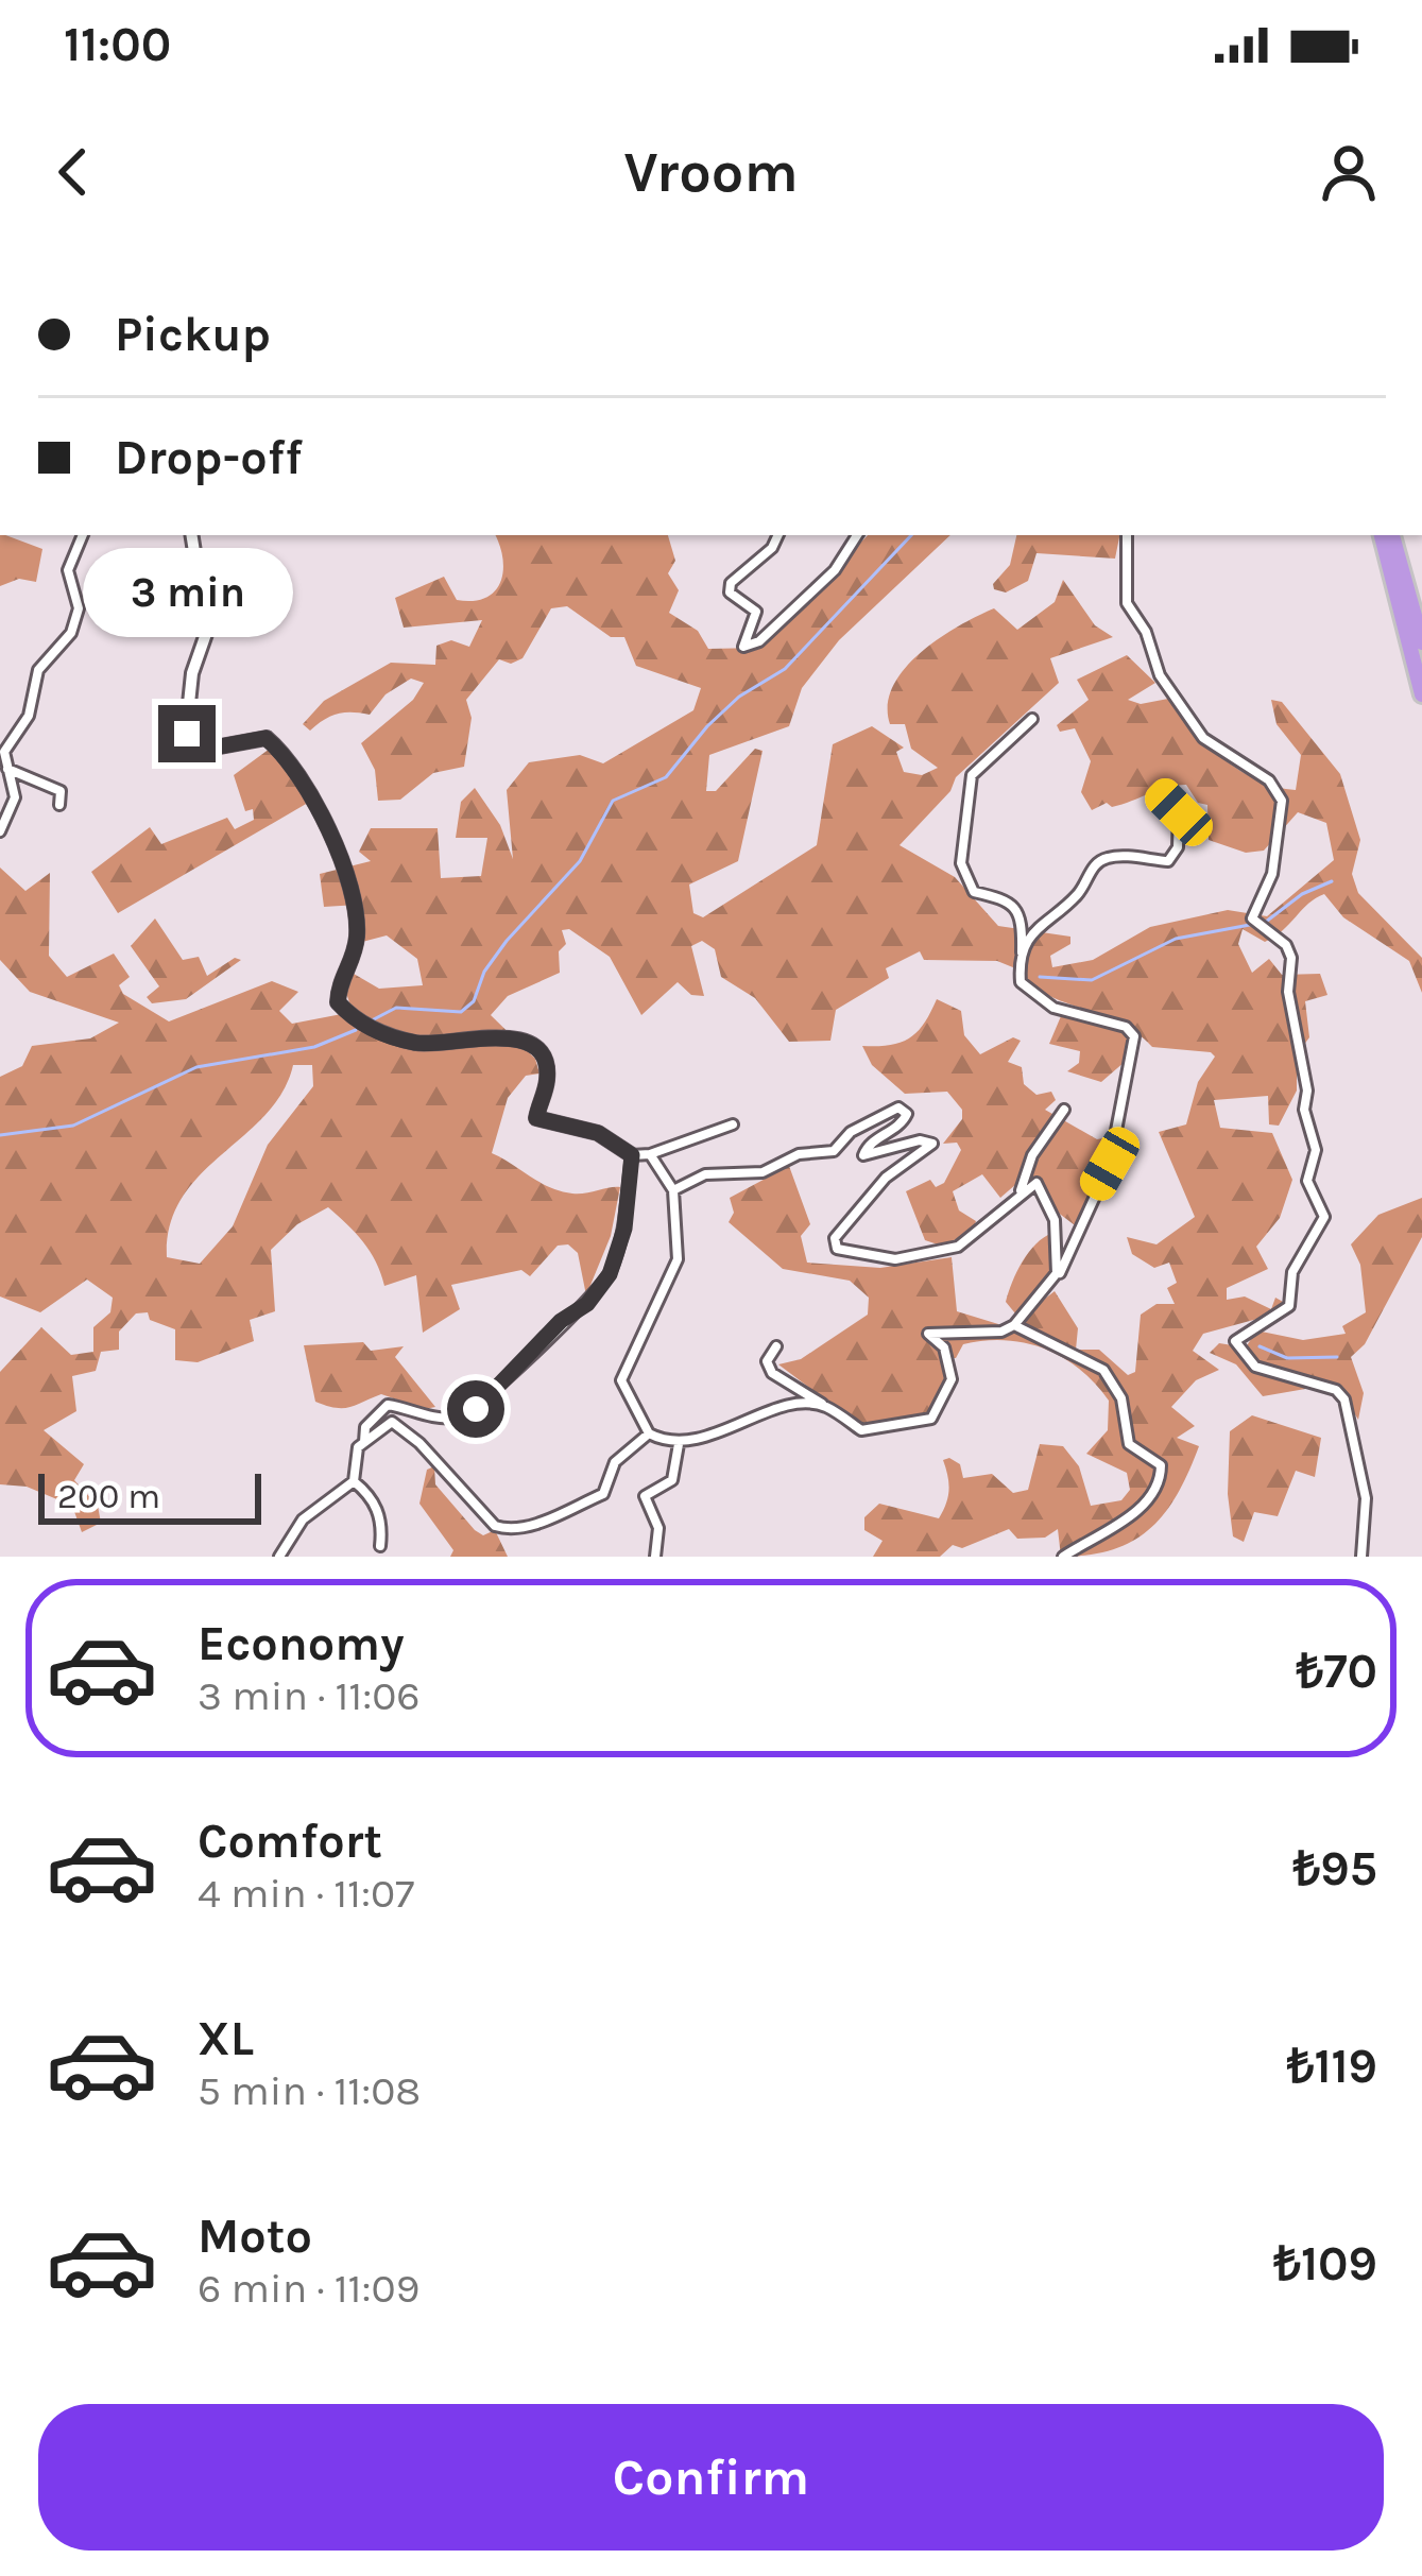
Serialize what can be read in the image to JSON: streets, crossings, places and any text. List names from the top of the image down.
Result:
{
  "scale_bar": "200 m",
  "page": {
    "status": "11:00",
    "header": "Vroom",
    "banner": ["Pickup", "Drop-off"],
    "bubble": "3 min",
    "scale": "200 m",
    "list": [
      {
        "name": "Economy",
        "note": "3 min · 11:06",
        "value": "₺70"
      },
      {
        "name": "Comfort",
        "note": "4 min · 11:07",
        "value": "₺95"
      },
      {
        "name": "XL",
        "note": "5 min · 11:08",
        "value": "₺119"
      },
      {
        "name": "Moto",
        "note": "6 min · 11:09",
        "value": "₺109"
      }
    ],
    "buttons": "Confirm"
  }
}
